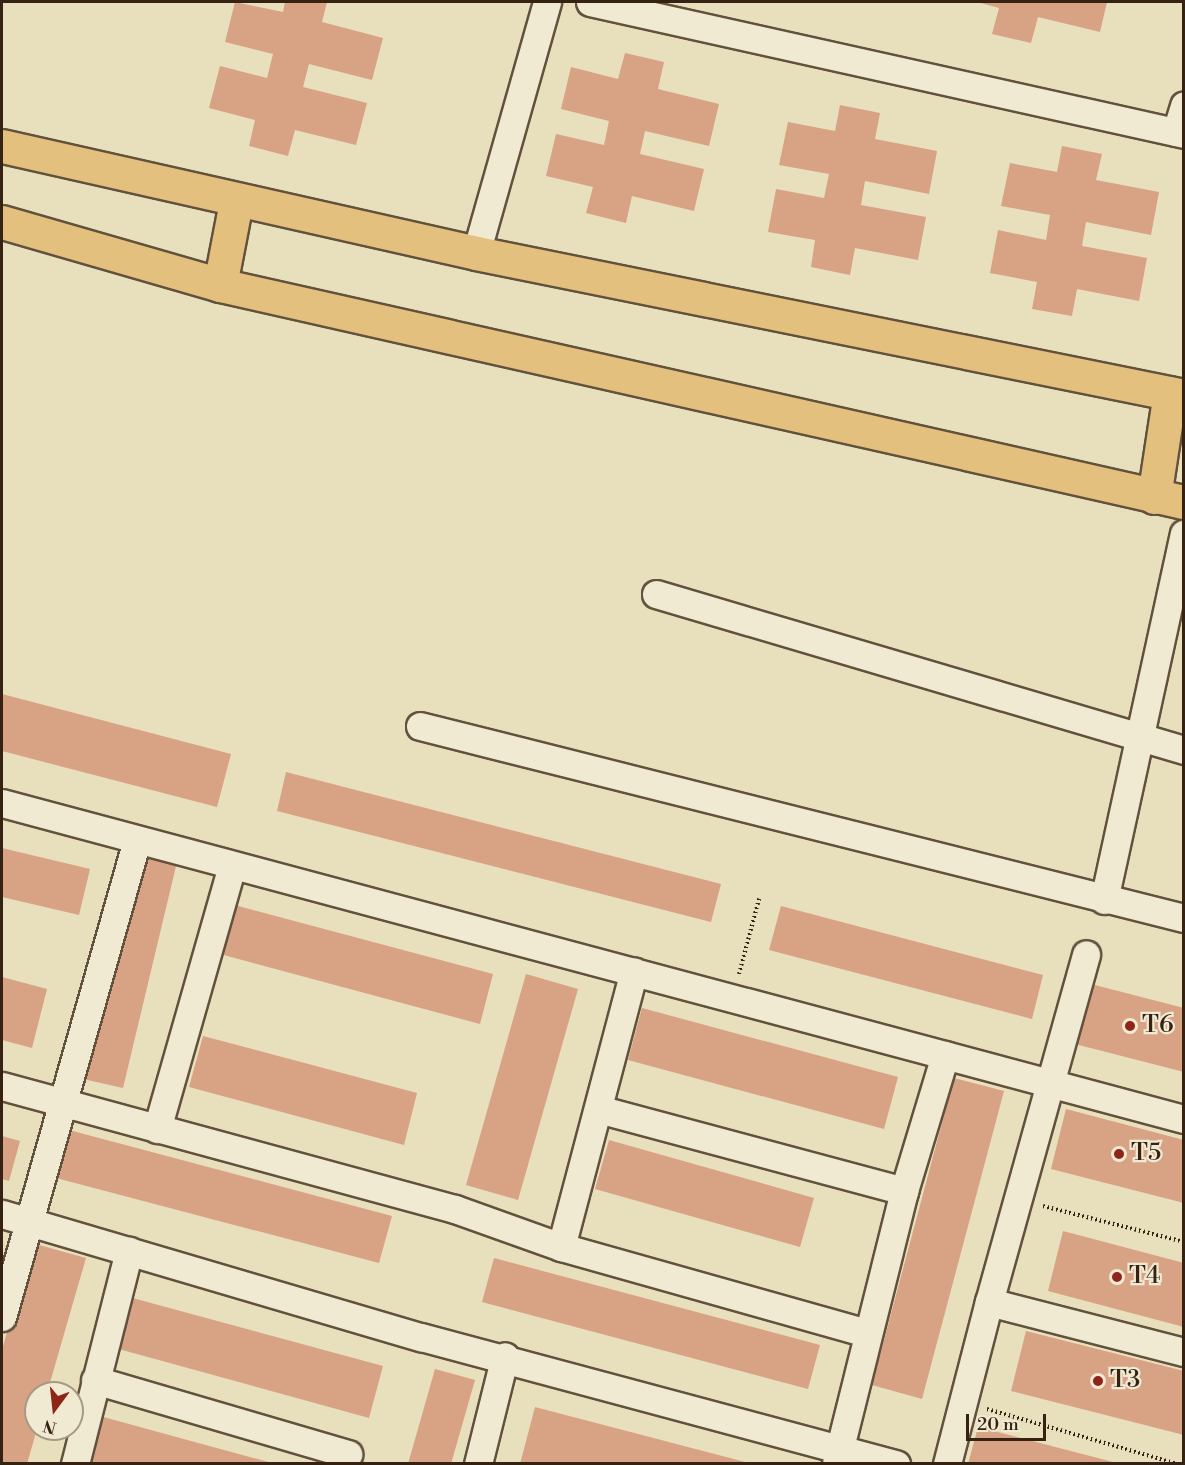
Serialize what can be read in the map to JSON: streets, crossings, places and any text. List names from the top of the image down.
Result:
{
  "places": [
    "T6",
    "T5",
    "T4",
    "T3"
  ],
  "scale_bar": "20 m",
  "north": "bottom"
}
